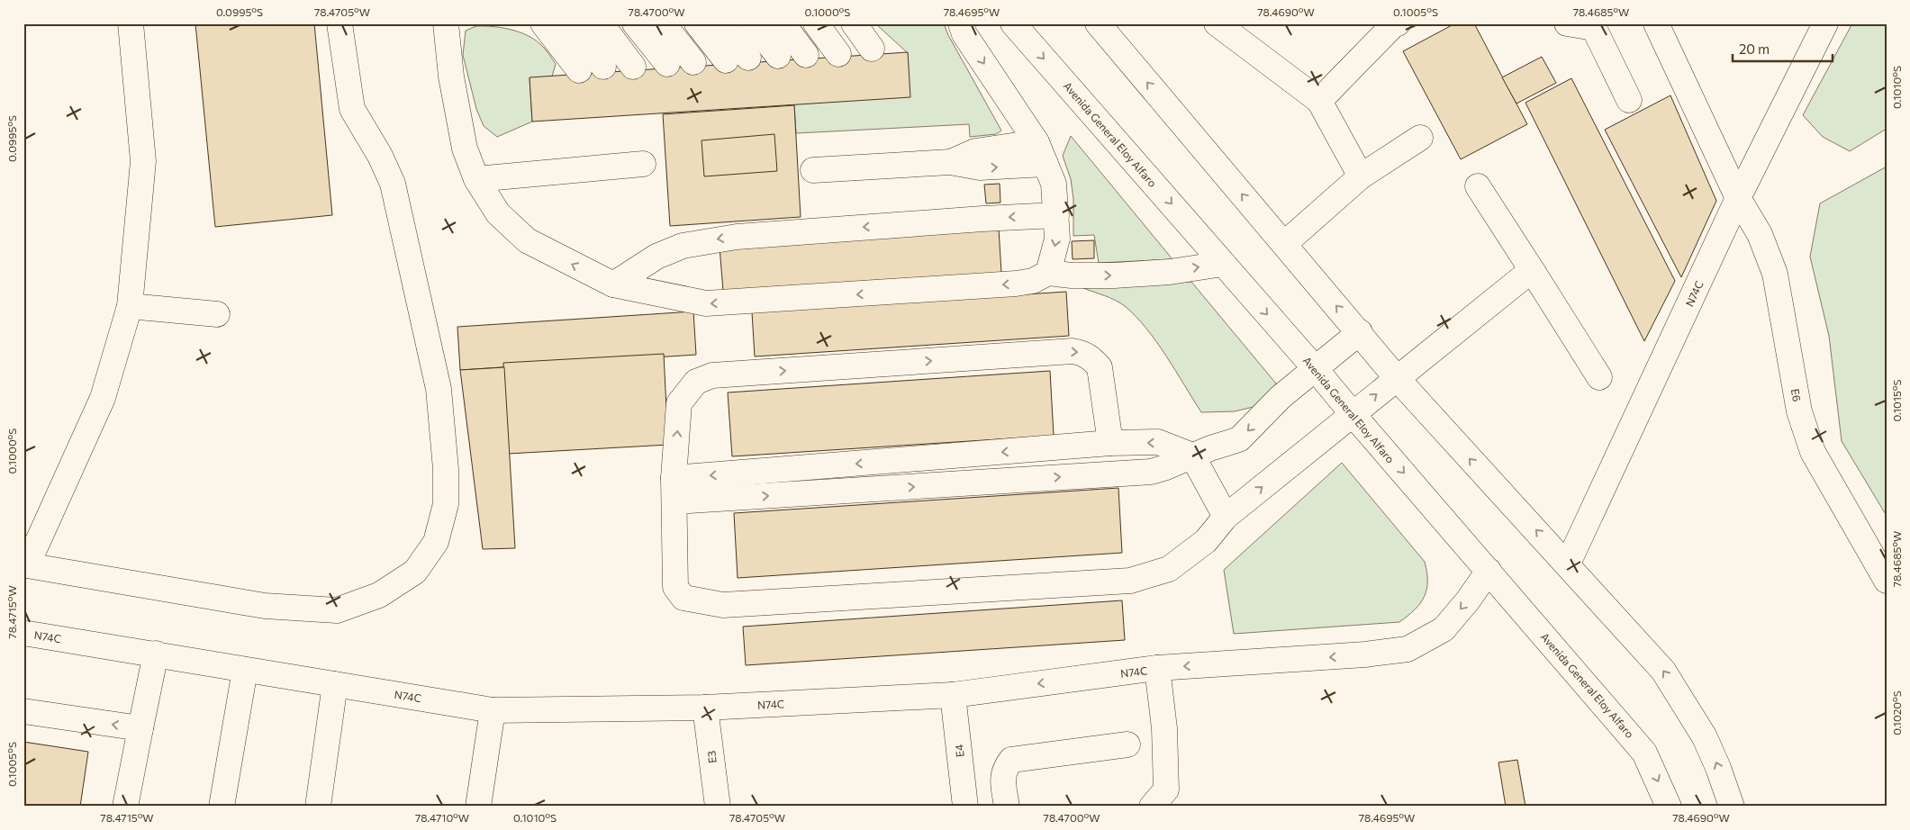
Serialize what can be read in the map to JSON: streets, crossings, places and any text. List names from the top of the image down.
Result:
{
  "streets": {
    "street": [
      "Avenida General Eloy Alfaro",
      "N74C",
      "E6",
      "E4",
      "E3"
    ]
  },
  "crossings": [
    ["Avenida General Eloy Alfaro", "N74C"],
    ["N74C", "E6"],
    ["N74C", "E4"],
    ["N74C", "E3"]
  ],
  "scale_bar": "20 m",
  "coordinates": [
    "0.0995°S",
    "78.4705°W",
    "78.4700°W",
    "0.1000°S",
    "78.4695°W",
    "78.4690°W",
    "0.1005°S",
    "78.4685°W",
    "0.1010°S",
    "0.1015°S",
    "78.4715°W",
    "0.1020°S",
    "78.4710°W"
  ]
}
